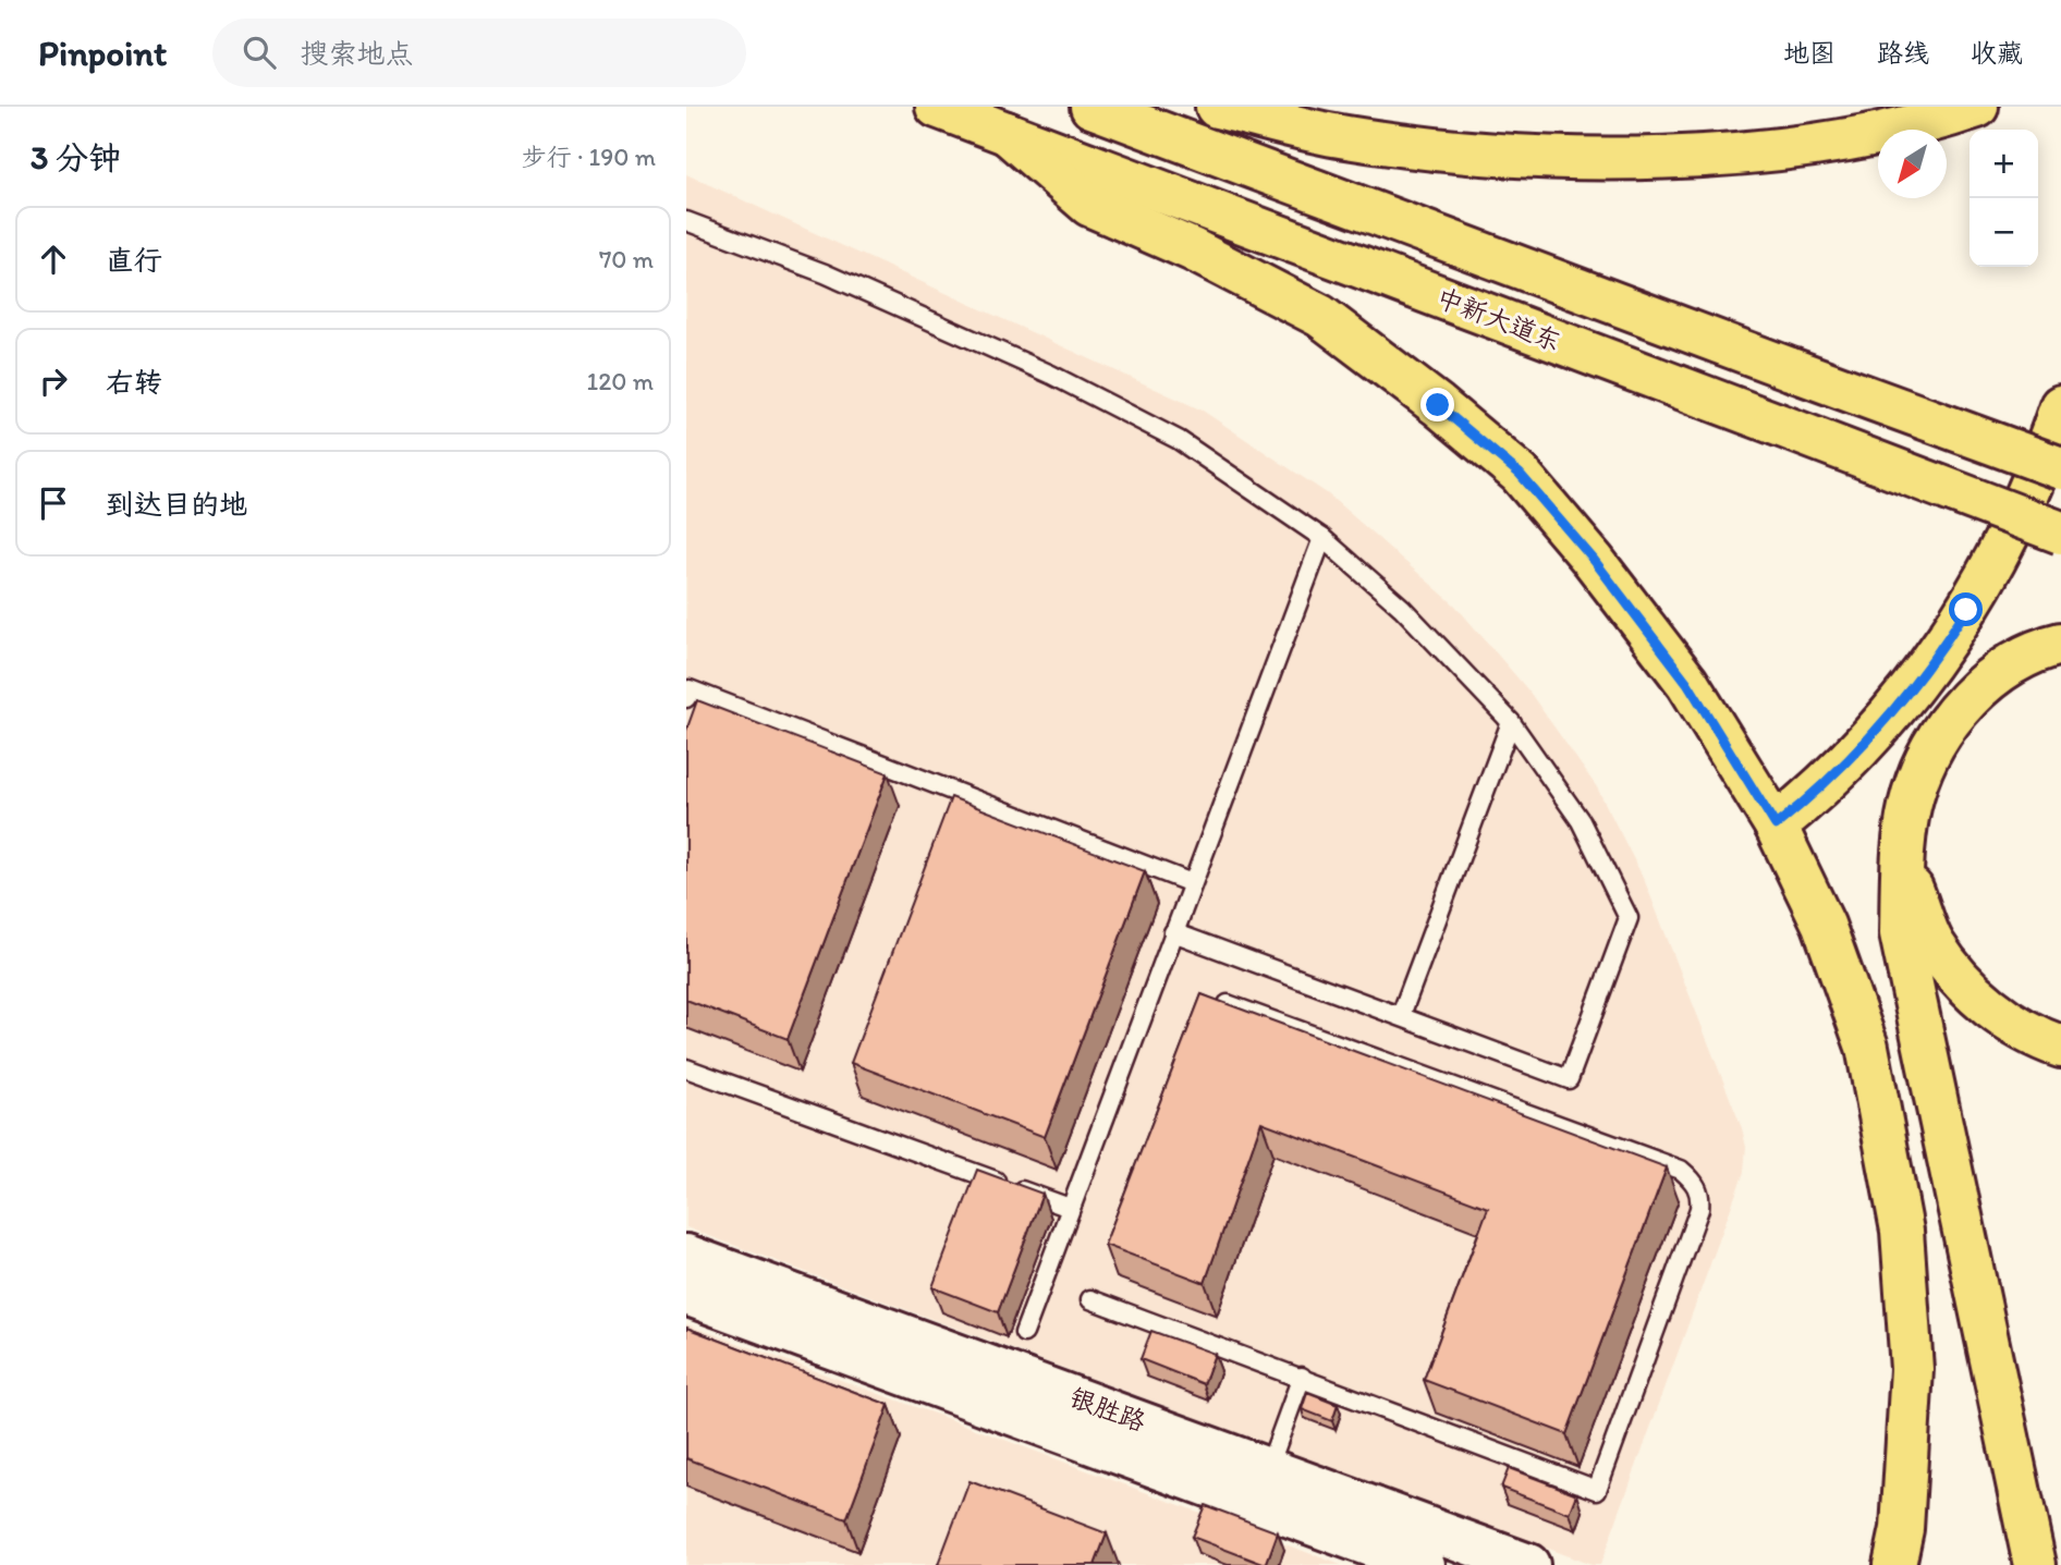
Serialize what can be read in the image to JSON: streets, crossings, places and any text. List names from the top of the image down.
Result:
{
  "streets": {
    "main road": ["中新大道东"],
    "street": ["银胜路"]
  },
  "north": "bottom left",
  "page": {
    "header": "Pinpoint",
    "search": "搜索地点",
    "nav": ["地图", "路线", "收藏"],
    "heading": ["3 分钟", "步行 · 190 m"],
    "map_buttons": ["+", "−"],
    "list": [
      ["直行", "70 m"],
      ["右转", "120 m"],
      "到达目的地"
    ]
  }
}
